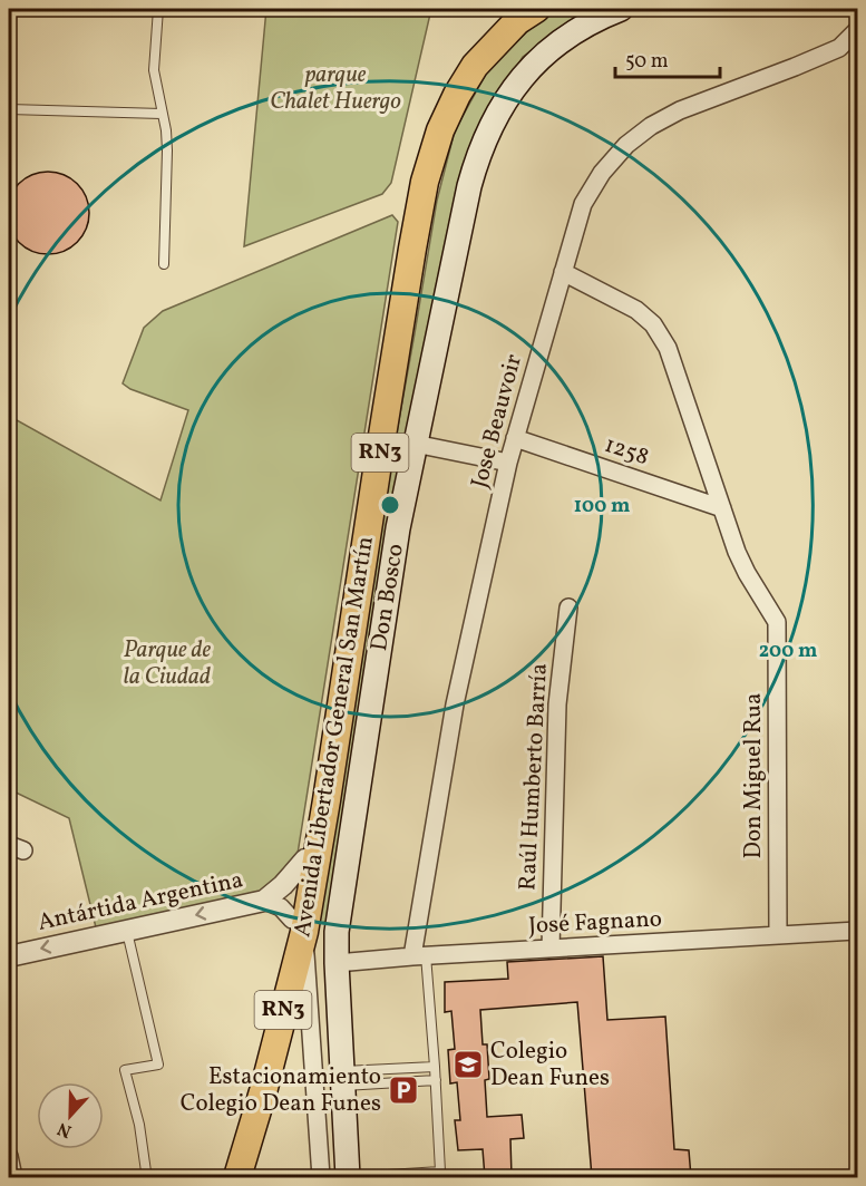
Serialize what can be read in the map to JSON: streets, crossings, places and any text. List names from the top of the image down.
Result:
{
  "streets": {
    "highway": ["RN3", "Avenida Libertador General San Martín"],
    "main road": ["Don Bosco"],
    "street": [
      "Jose Beauvoir",
      "1258",
      "Don Miguel Rua",
      "Raúl Humberto Barría",
      "Antártida Argentina",
      "José Fagnano"
    ]
  },
  "crossings": [
    ["Jose Beauvoir", "1258"],
    ["Jose Beauvoir", "Don Miguel Rua"],
    ["Jose Beauvoir", "José Fagnano"],
    ["1258", "Don Miguel Rua"],
    ["Don Bosco", "José Fagnano"],
    ["Avenida Libertador General San Martín", "Antártida Argentina"],
    ["Don Miguel Rua", "José Fagnano"],
    ["Raúl Humberto Barría", "José Fagnano"]
  ],
  "one_way": ["Antártida Argentina"],
  "parks": ["parque Chalet Huergo", "Parque de la Ciudad"],
  "places": {
    "school or university": ["Colegio Dean Funes"],
    "parking": ["Estacionamiento Colegio Dean Funes"]
  },
  "scale_bar": "50 m",
  "north": "bottom",
  "rings": ["100 m", "200 m"]
}
